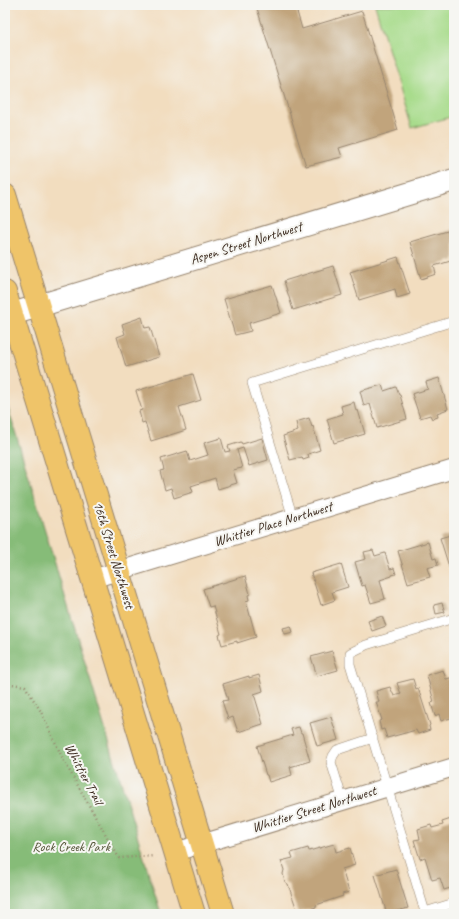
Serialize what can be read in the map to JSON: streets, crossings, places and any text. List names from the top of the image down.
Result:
{
  "streets": {
    "main road": ["16th Street Northwest"],
    "street": ["Aspen Street Northwest", "Whittier Place Northwest", "Whittier Street Northwest"],
    "path": ["Whittier Trail"]
  },
  "crossings": [
    ["Aspen Street Northwest", "16th Street Northwest"],
    ["Whittier Place Northwest", "16th Street Northwest"],
    ["16th Street Northwest", "Whittier Trail"],
    ["16th Street Northwest", "Whittier Street Northwest"],
    ["Whittier Trail", "Whittier Street Northwest"]
  ],
  "parks": ["Rock Creek Park"]
}
